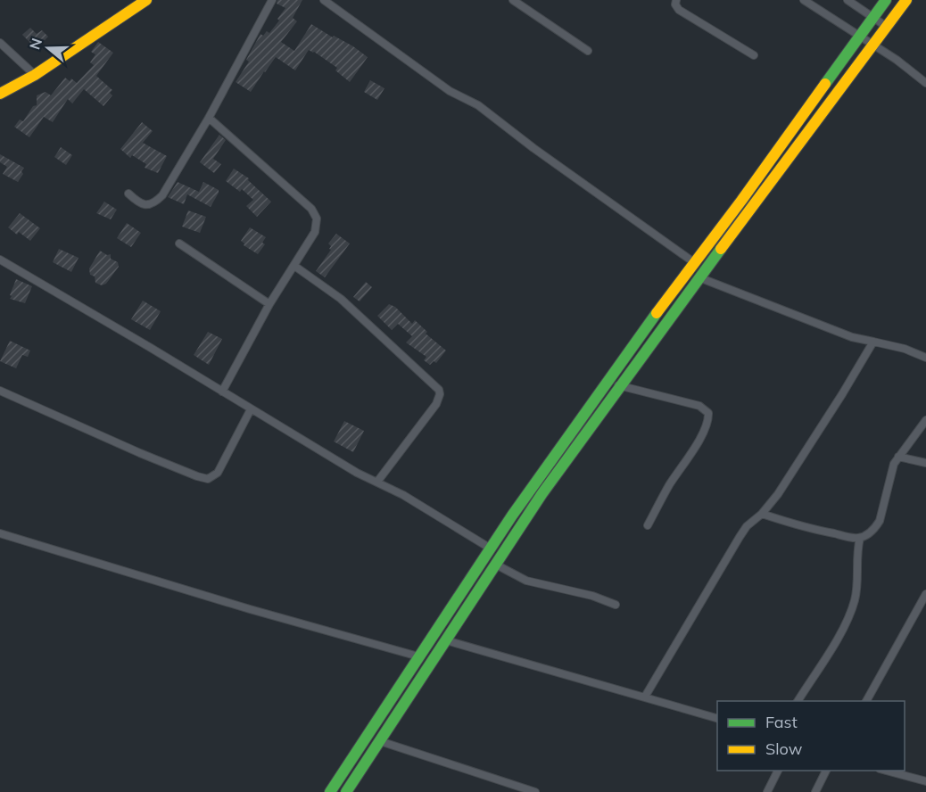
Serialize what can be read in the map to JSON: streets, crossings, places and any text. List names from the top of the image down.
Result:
{
  "legend": ["Fast", "Slow"],
  "north": "left"
}
